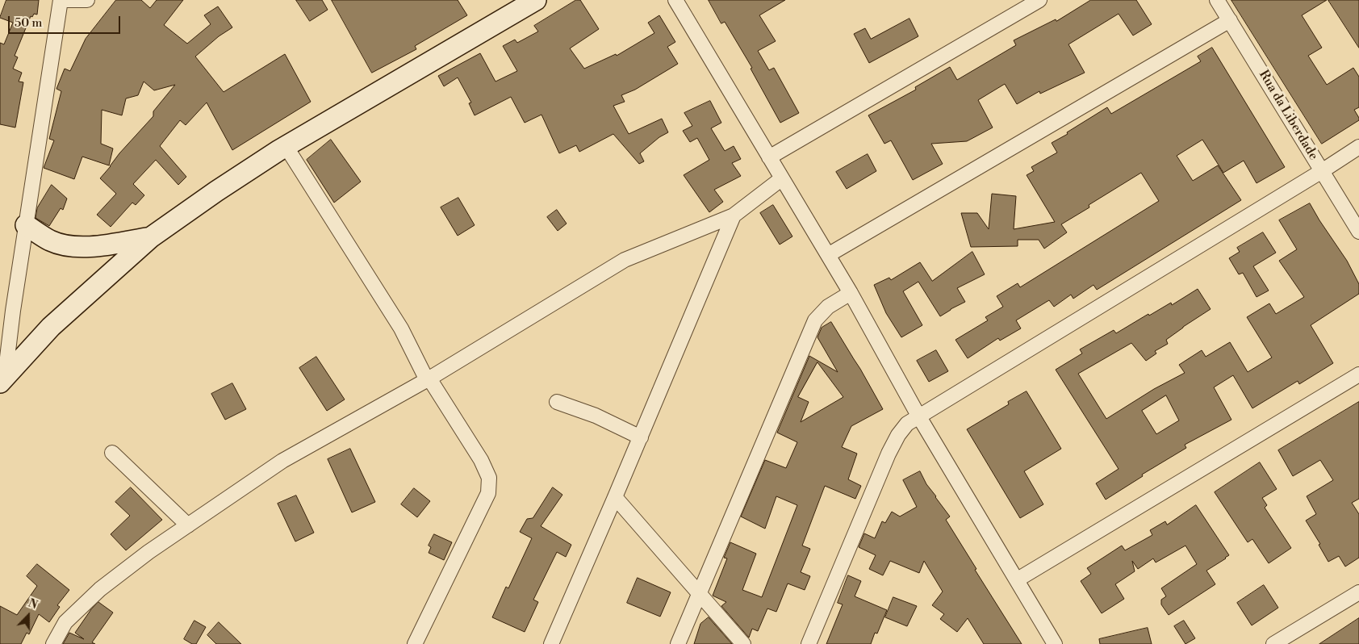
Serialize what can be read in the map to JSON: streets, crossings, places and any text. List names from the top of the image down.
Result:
{
  "streets": {
    "street": ["Rua da Liberdade"]
  },
  "scale_bar": "50 m",
  "north": "top"
}
